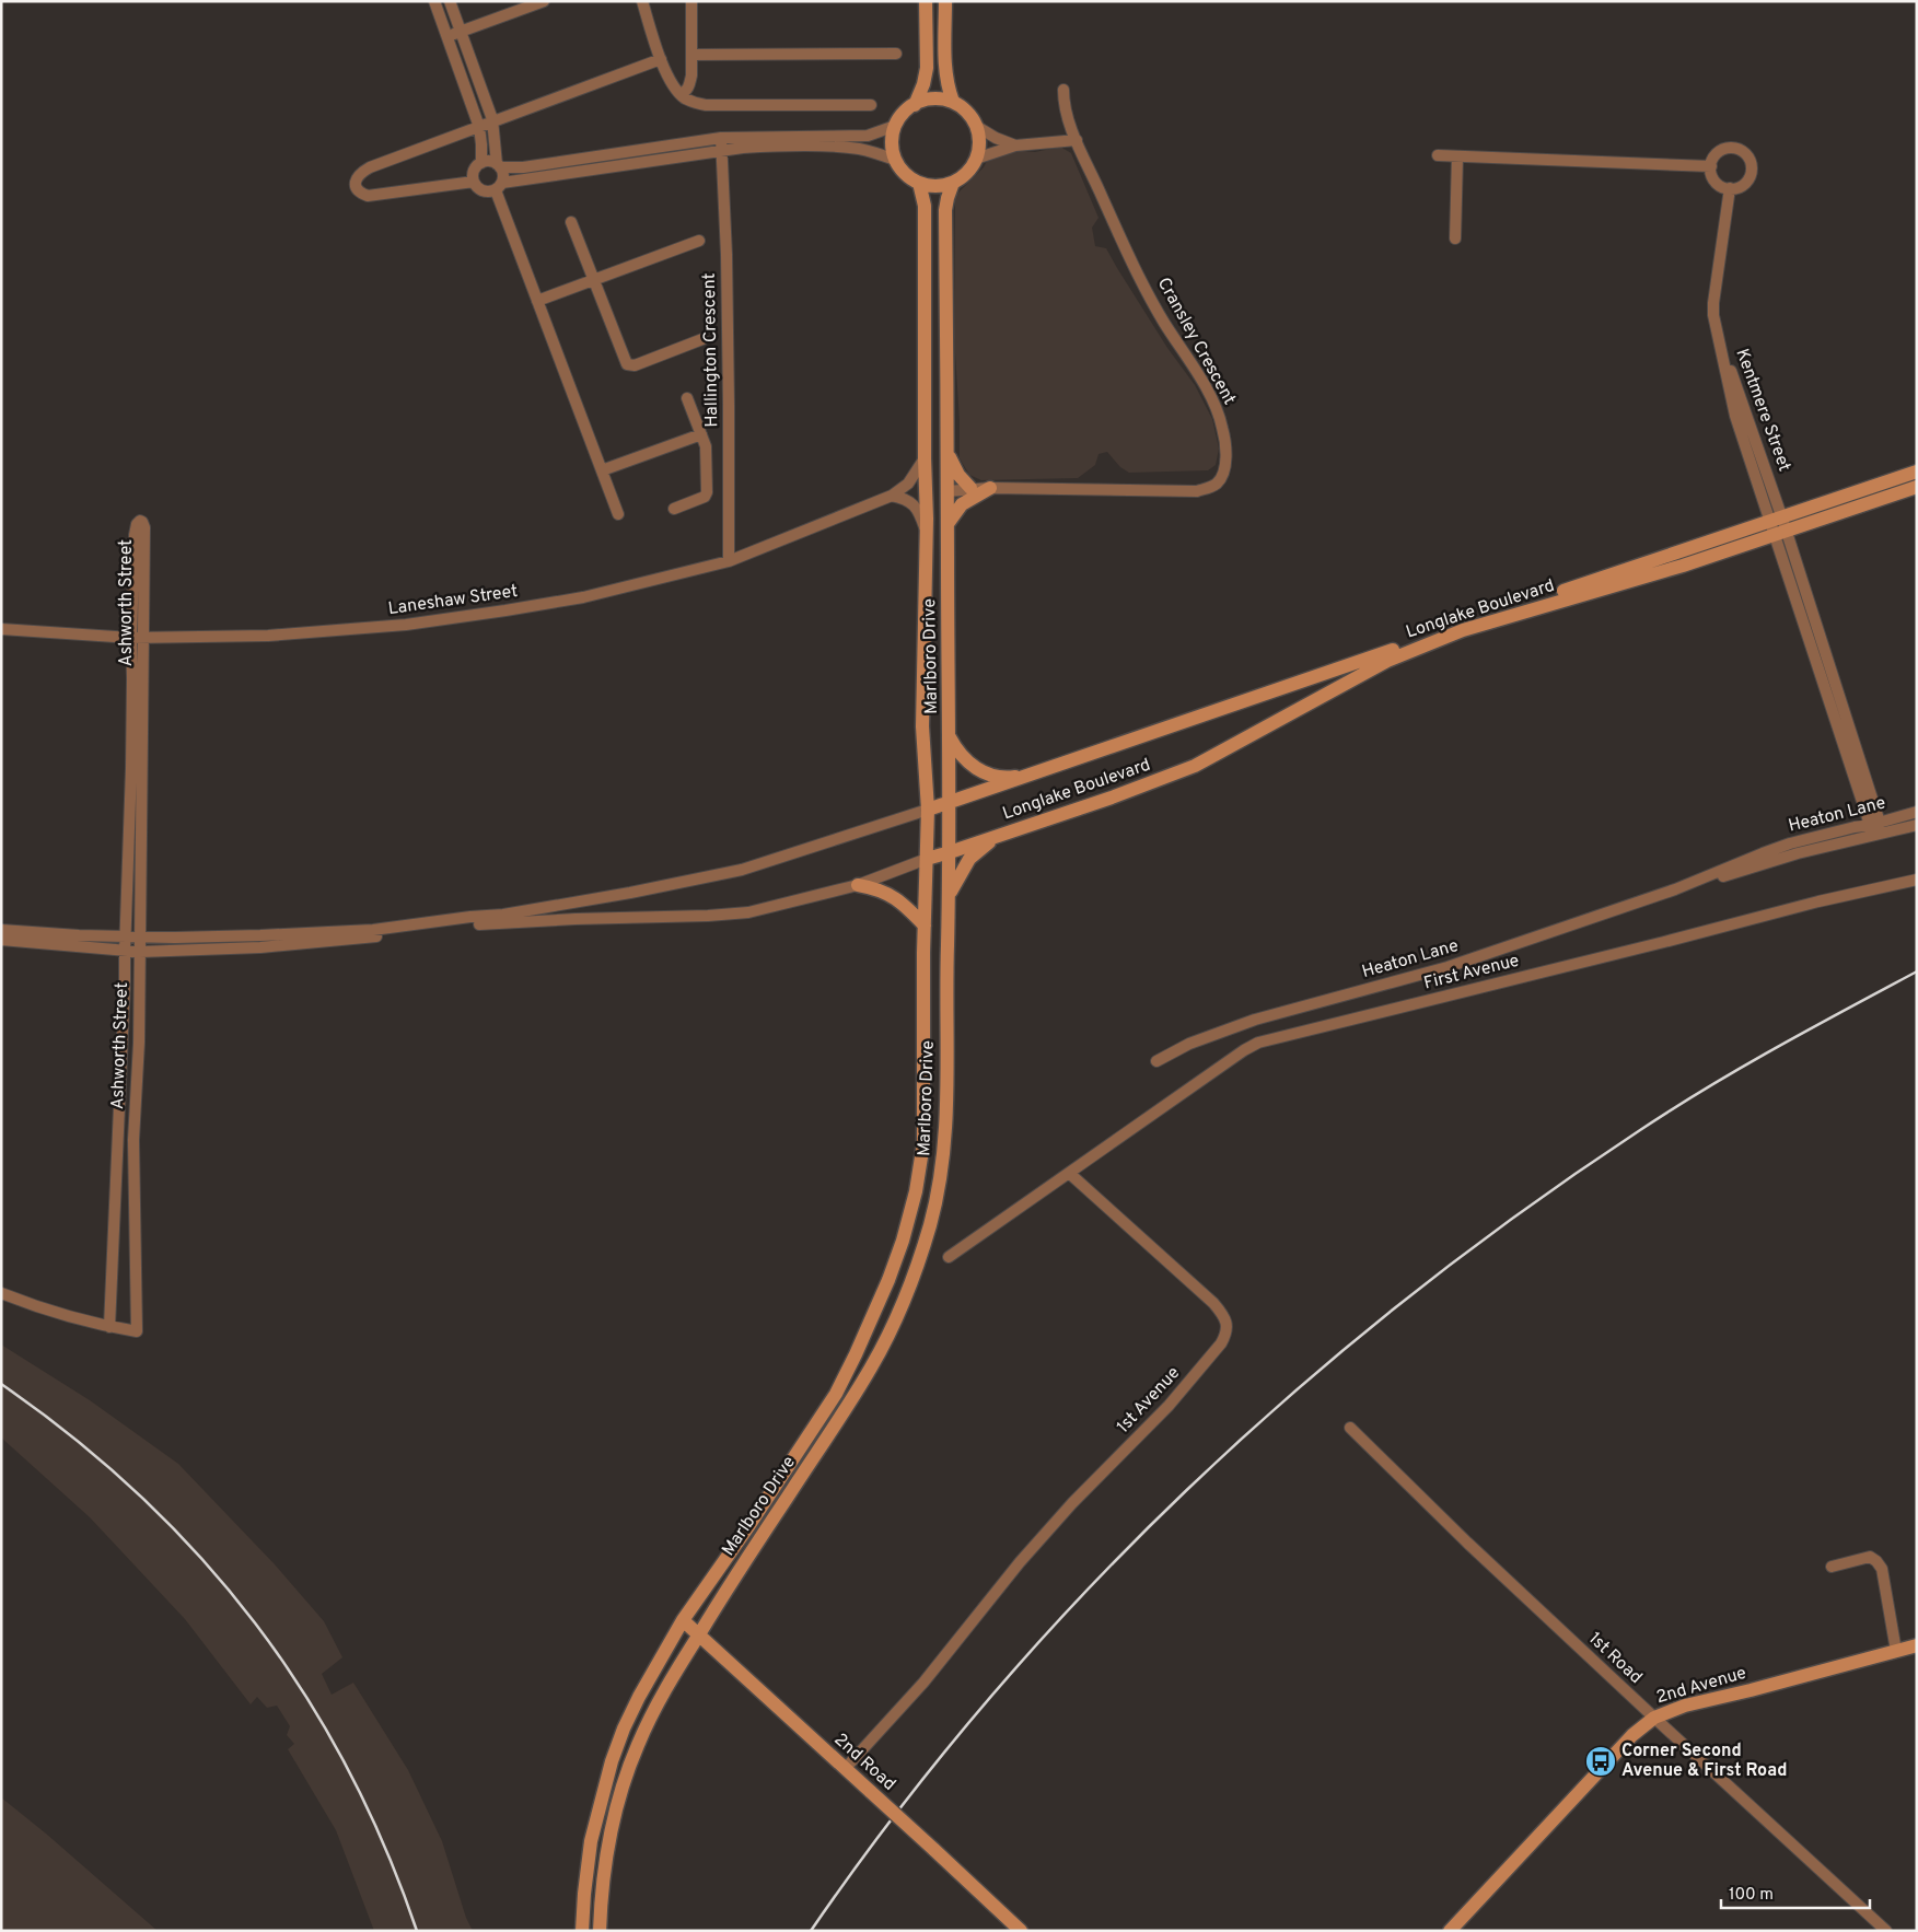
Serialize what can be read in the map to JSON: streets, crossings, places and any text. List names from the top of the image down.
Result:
{
  "streets": {
    "main road": [
      "Longlake Boulevard",
      "Marlboro Drive",
      "2nd Avenue",
      "2nd Road"
    ],
    "street": [
      "Cransley Crescent",
      "Hallington Crescent",
      "Kentmere Street",
      "Laneshaw Street",
      "Ashworth Street",
      "Heaton Lane",
      "First Avenue",
      "1st Avenue",
      "1st Road"
    ]
  },
  "crossings": [
    ["Cransley Crescent", "Marlboro Drive"],
    ["Hallington Crescent", "Laneshaw Street"],
    ["Kentmere Street", "Longlake Boulevard"],
    ["Kentmere Street", "Heaton Lane"],
    ["Laneshaw Street", "Ashworth Street"],
    ["Laneshaw Street", "Marlboro Drive"],
    ["Longlake Boulevard", "Marlboro Drive"],
    ["Marlboro Drive", "2nd Road"],
    ["First Avenue", "1st Avenue"],
    ["1st Avenue", "2nd Road"],
    ["1st Road", "2nd Avenue"]
  ],
  "places": {
    "bus stop": ["Corner Second Avenue & First Road"]
  },
  "scale_bar": "100 m"
}
